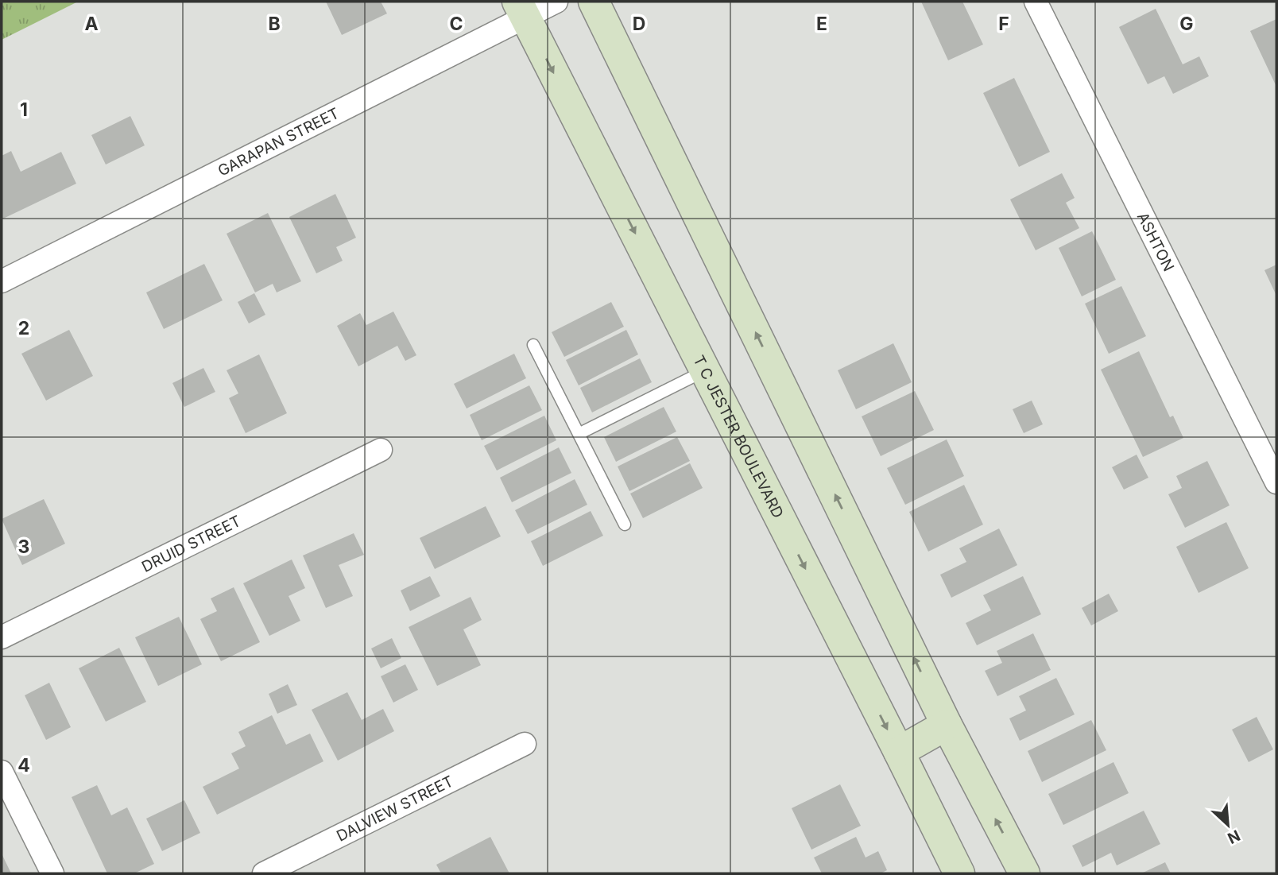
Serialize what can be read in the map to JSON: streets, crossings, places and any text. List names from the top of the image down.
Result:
{
  "streets": {
    "main road": ["T C JESTER BOULEVARD"],
    "street": [
      "GARAPAN STREET",
      "ASHTON",
      "DRUID STREET",
      "DALVIEW STREET"
    ]
  },
  "crossings": [
    ["GARAPAN STREET", "T C JESTER BOULEVARD"]
  ],
  "north": "bottom right",
  "grid": {
    "columns": [
      "A",
      "B",
      "C",
      "D",
      "E",
      "F",
      "G"
    ],
    "rows": [
      "1",
      "2",
      "3",
      "4"
    ]
  }
}
